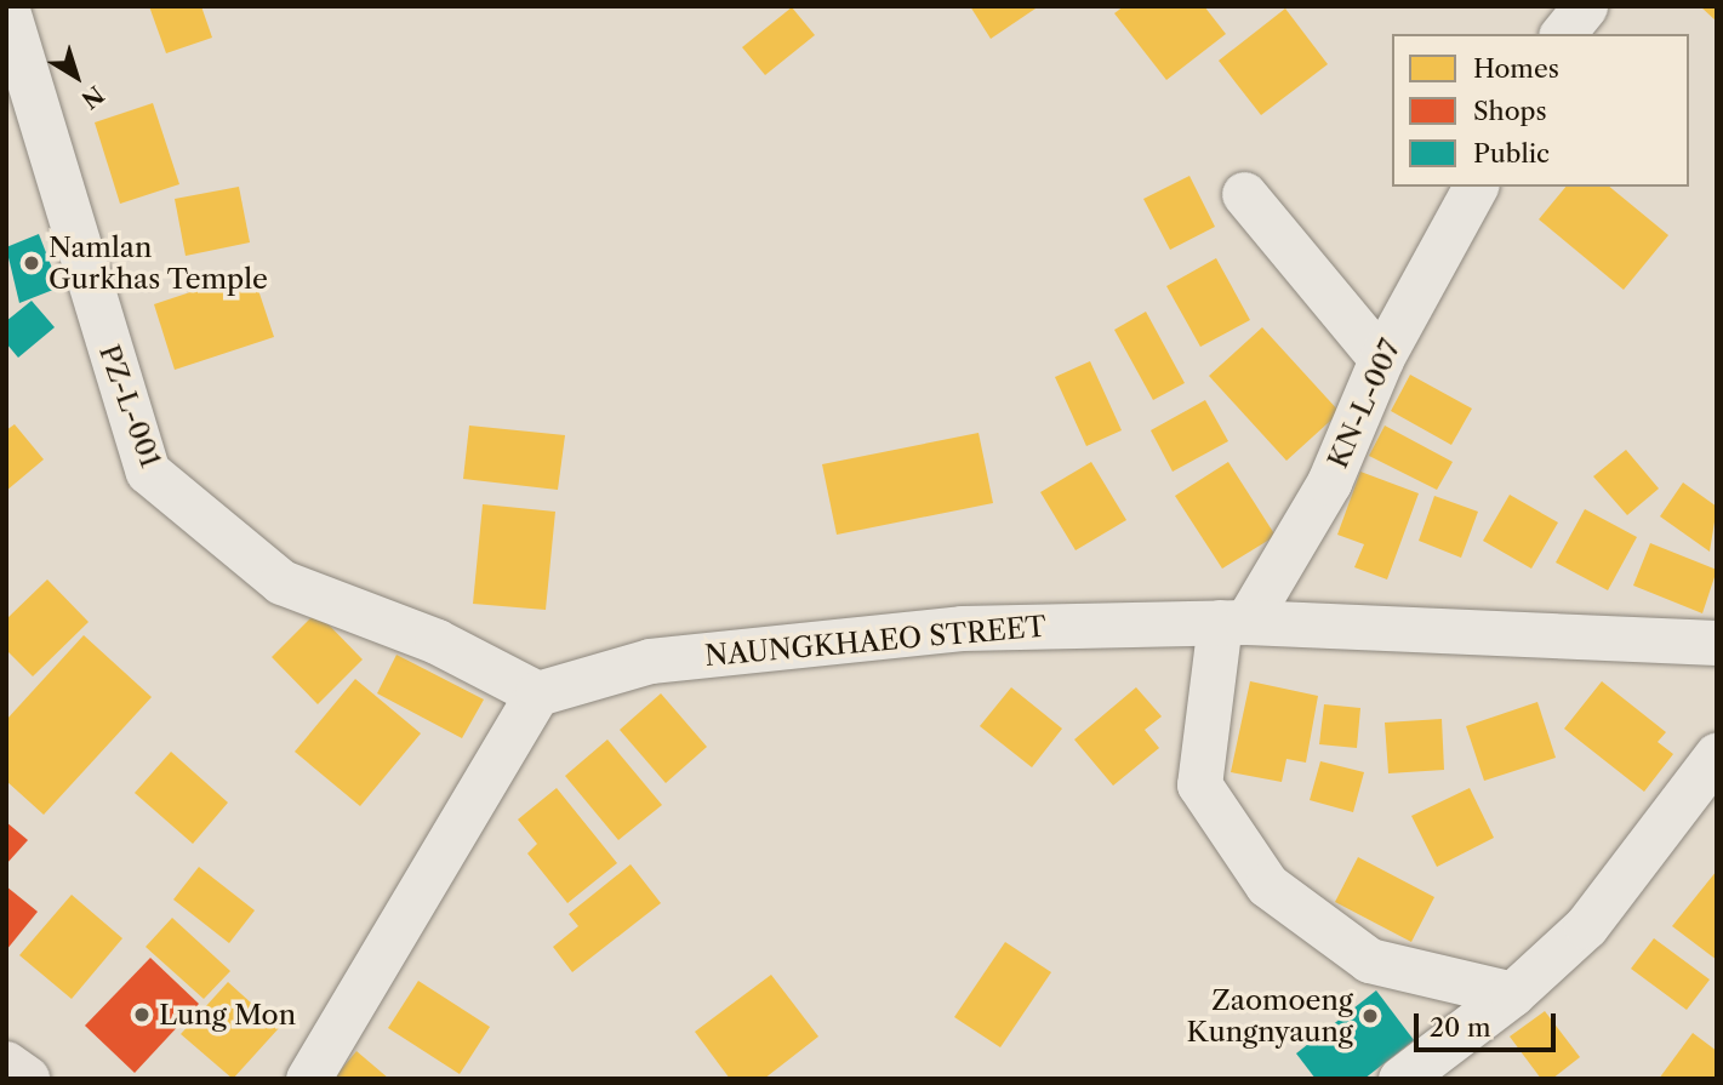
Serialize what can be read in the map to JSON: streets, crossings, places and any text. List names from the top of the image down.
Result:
{
  "streets": {
    "street": ["KN-L-007", "PZ-L-001", "NAUNGKHAEO STREET"]
  },
  "crossings": [
    ["KN-L-007", "NAUNGKHAEO STREET"],
    ["PZ-L-001", "NAUNGKHAEO STREET"]
  ],
  "places": ["Namlan Gurkhas Temple", "Lung Mon", "Zaomoeng Kungnyaung"],
  "legend": ["Homes", "Shops", "Public"],
  "scale_bar": "20 m",
  "north": "bottom right"
}
